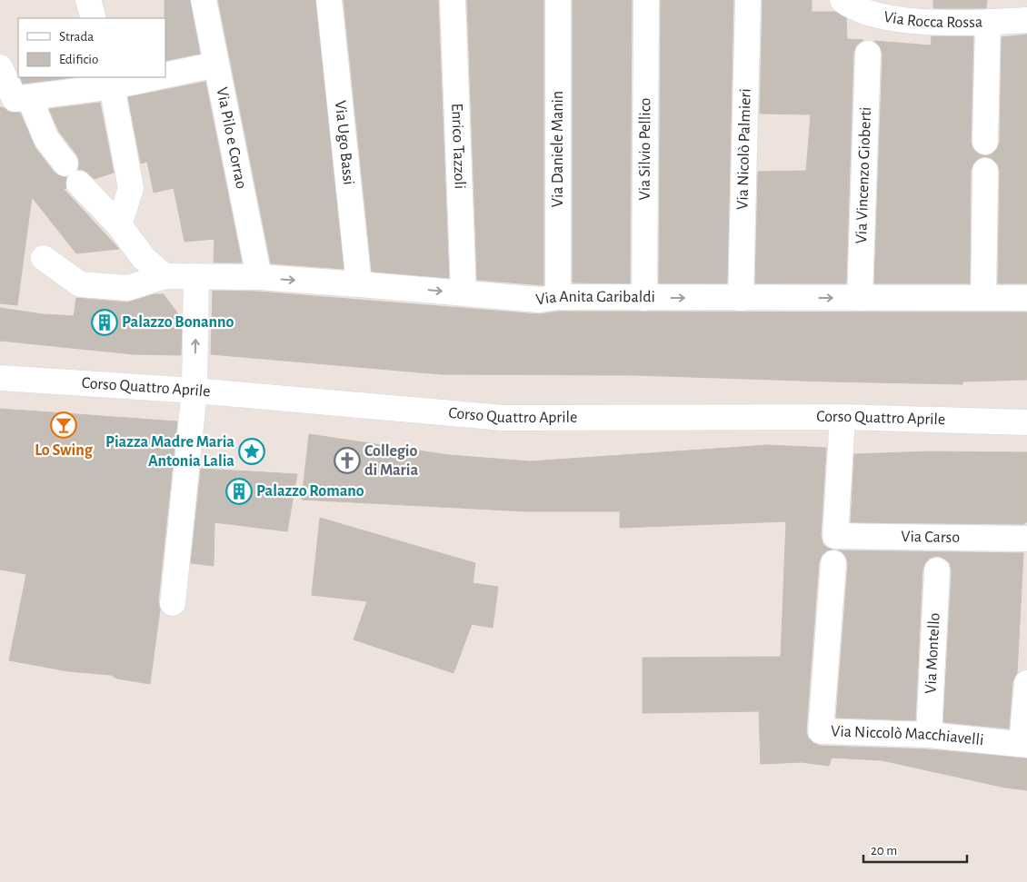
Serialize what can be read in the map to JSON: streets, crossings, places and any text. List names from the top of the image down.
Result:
{
  "streets": {
    "street": [
      "Via Rocca Rossa",
      "Via Pilo e Corrao",
      "Via Ugo Bassi",
      "Enrico Tazzoli",
      "Via Daniele Manin",
      "Via Silvio Pellico",
      "Via Nicolò Palmieri",
      "Via Vincenzo Gioberti",
      "Via Anita Garibaldi",
      "Corso Quattro Aprile",
      "Via Carso",
      "Via Montello",
      "Via Niccolò Macchiavelli"
    ]
  },
  "crossings": [
    ["Via Pilo e Corrao", "Via Anita Garibaldi"],
    ["Via Ugo Bassi", "Via Anita Garibaldi"],
    ["Enrico Tazzoli", "Via Anita Garibaldi"],
    ["Via Daniele Manin", "Via Anita Garibaldi"],
    ["Via Silvio Pellico", "Via Anita Garibaldi"],
    ["Via Nicolò Palmieri", "Via Anita Garibaldi"],
    ["Via Vincenzo Gioberti", "Via Anita Garibaldi"],
    ["Corso Quattro Aprile", "Via Carso"],
    ["Via Montello", "Via Niccolò Macchiavelli"]
  ],
  "one_way": ["Via Anita Garibaldi"],
  "places": {
    "building": ["Palazzo Bonanno", "Palazzo Romano"],
    "bar": ["Lo Swing"],
    "place": ["Piazza Madre Maria Antonia Lalia"],
    "church": ["Collegio di Maria"]
  },
  "legend": ["Strada", "Edificio"],
  "scale_bar": "20 m"
}
